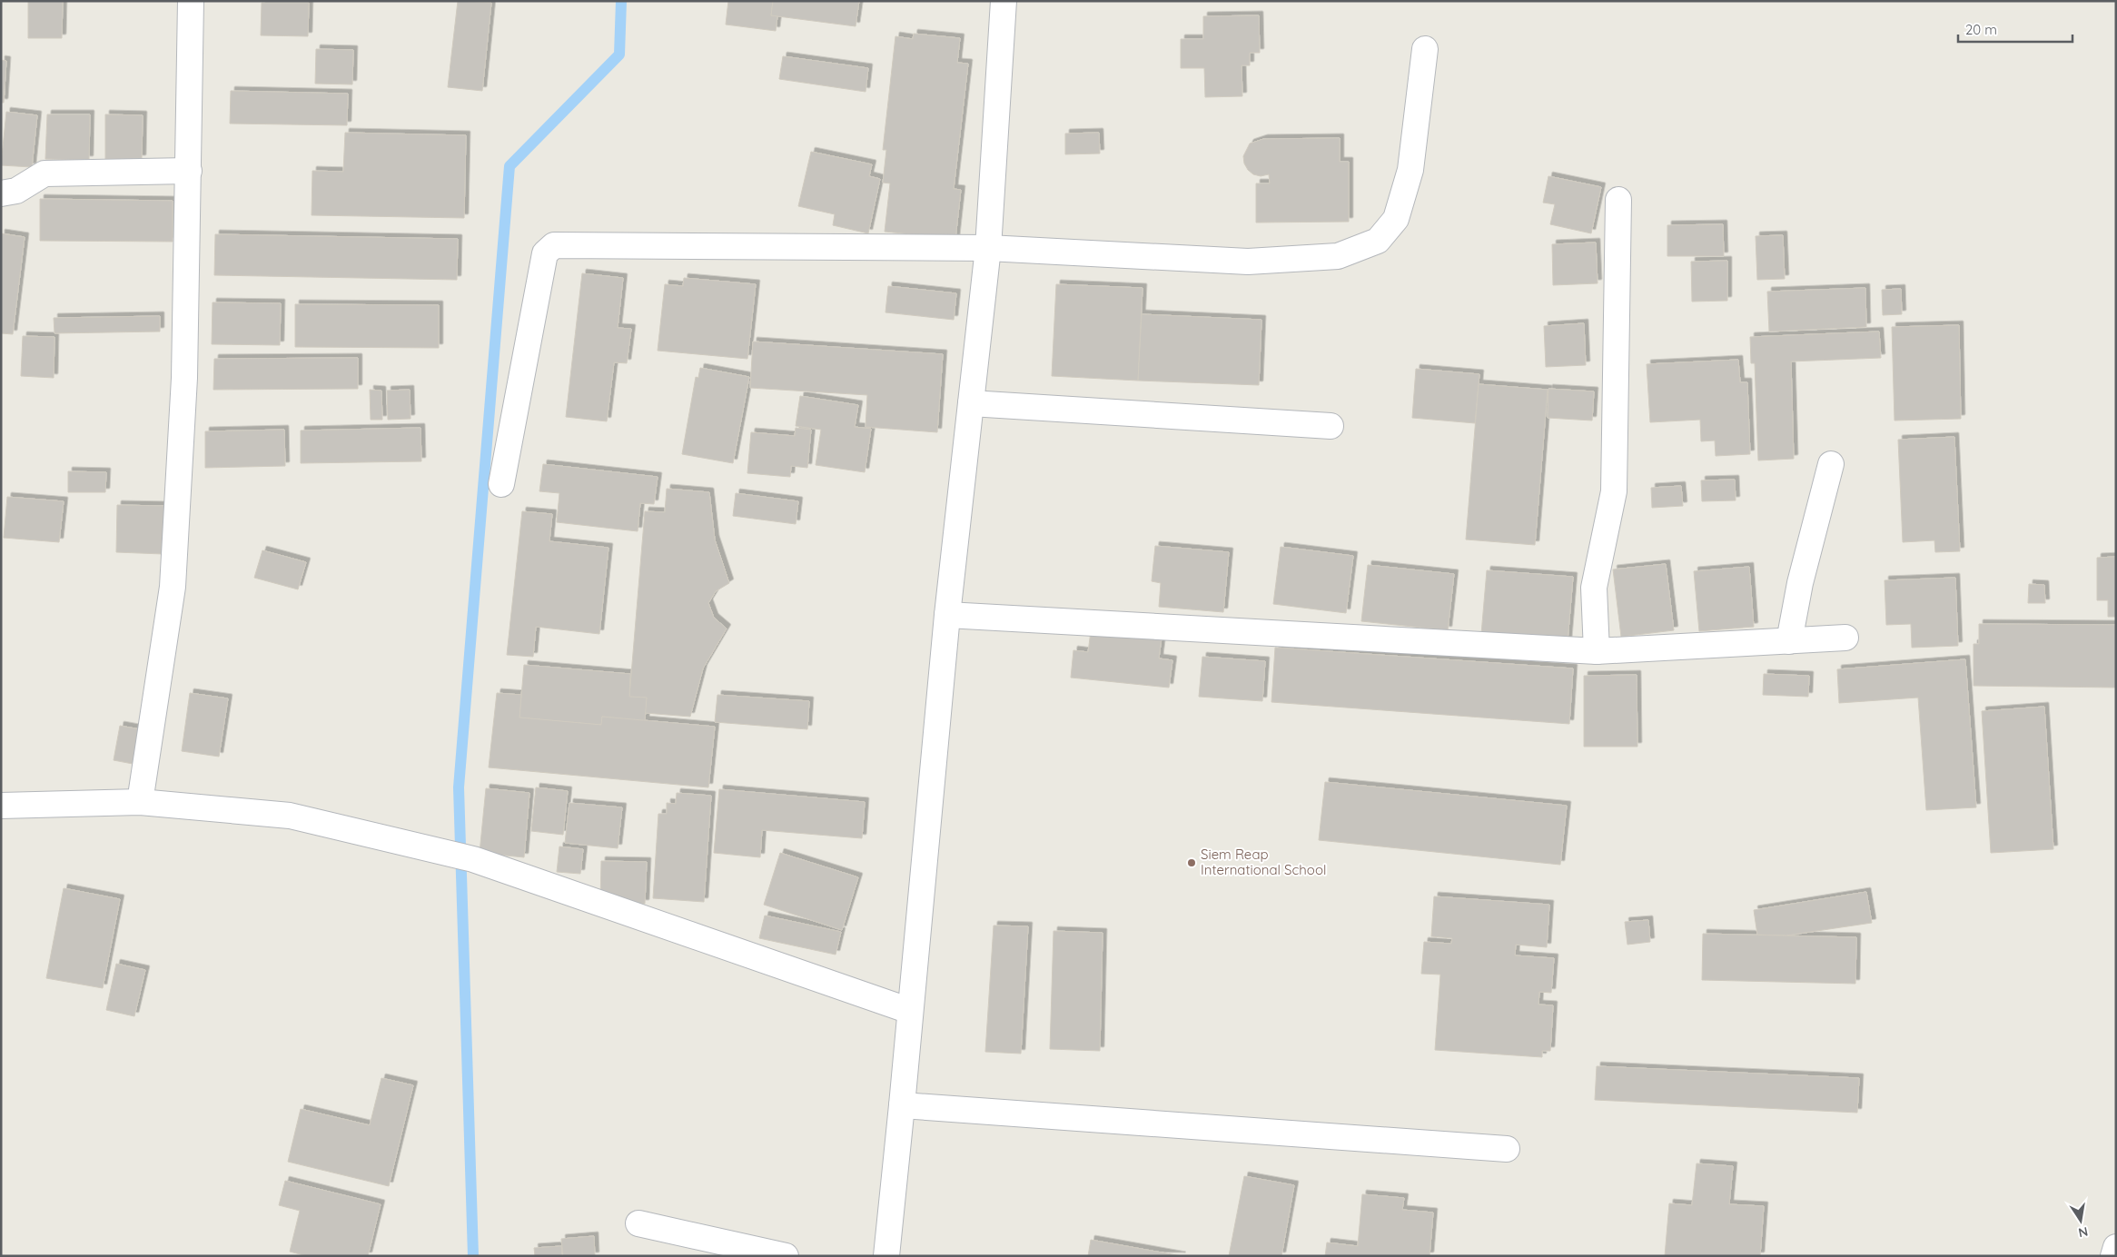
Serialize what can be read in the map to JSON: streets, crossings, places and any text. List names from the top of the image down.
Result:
{
  "places": ["Siem Reap International School"],
  "scale_bar": "20 m",
  "north": "bottom"
}
